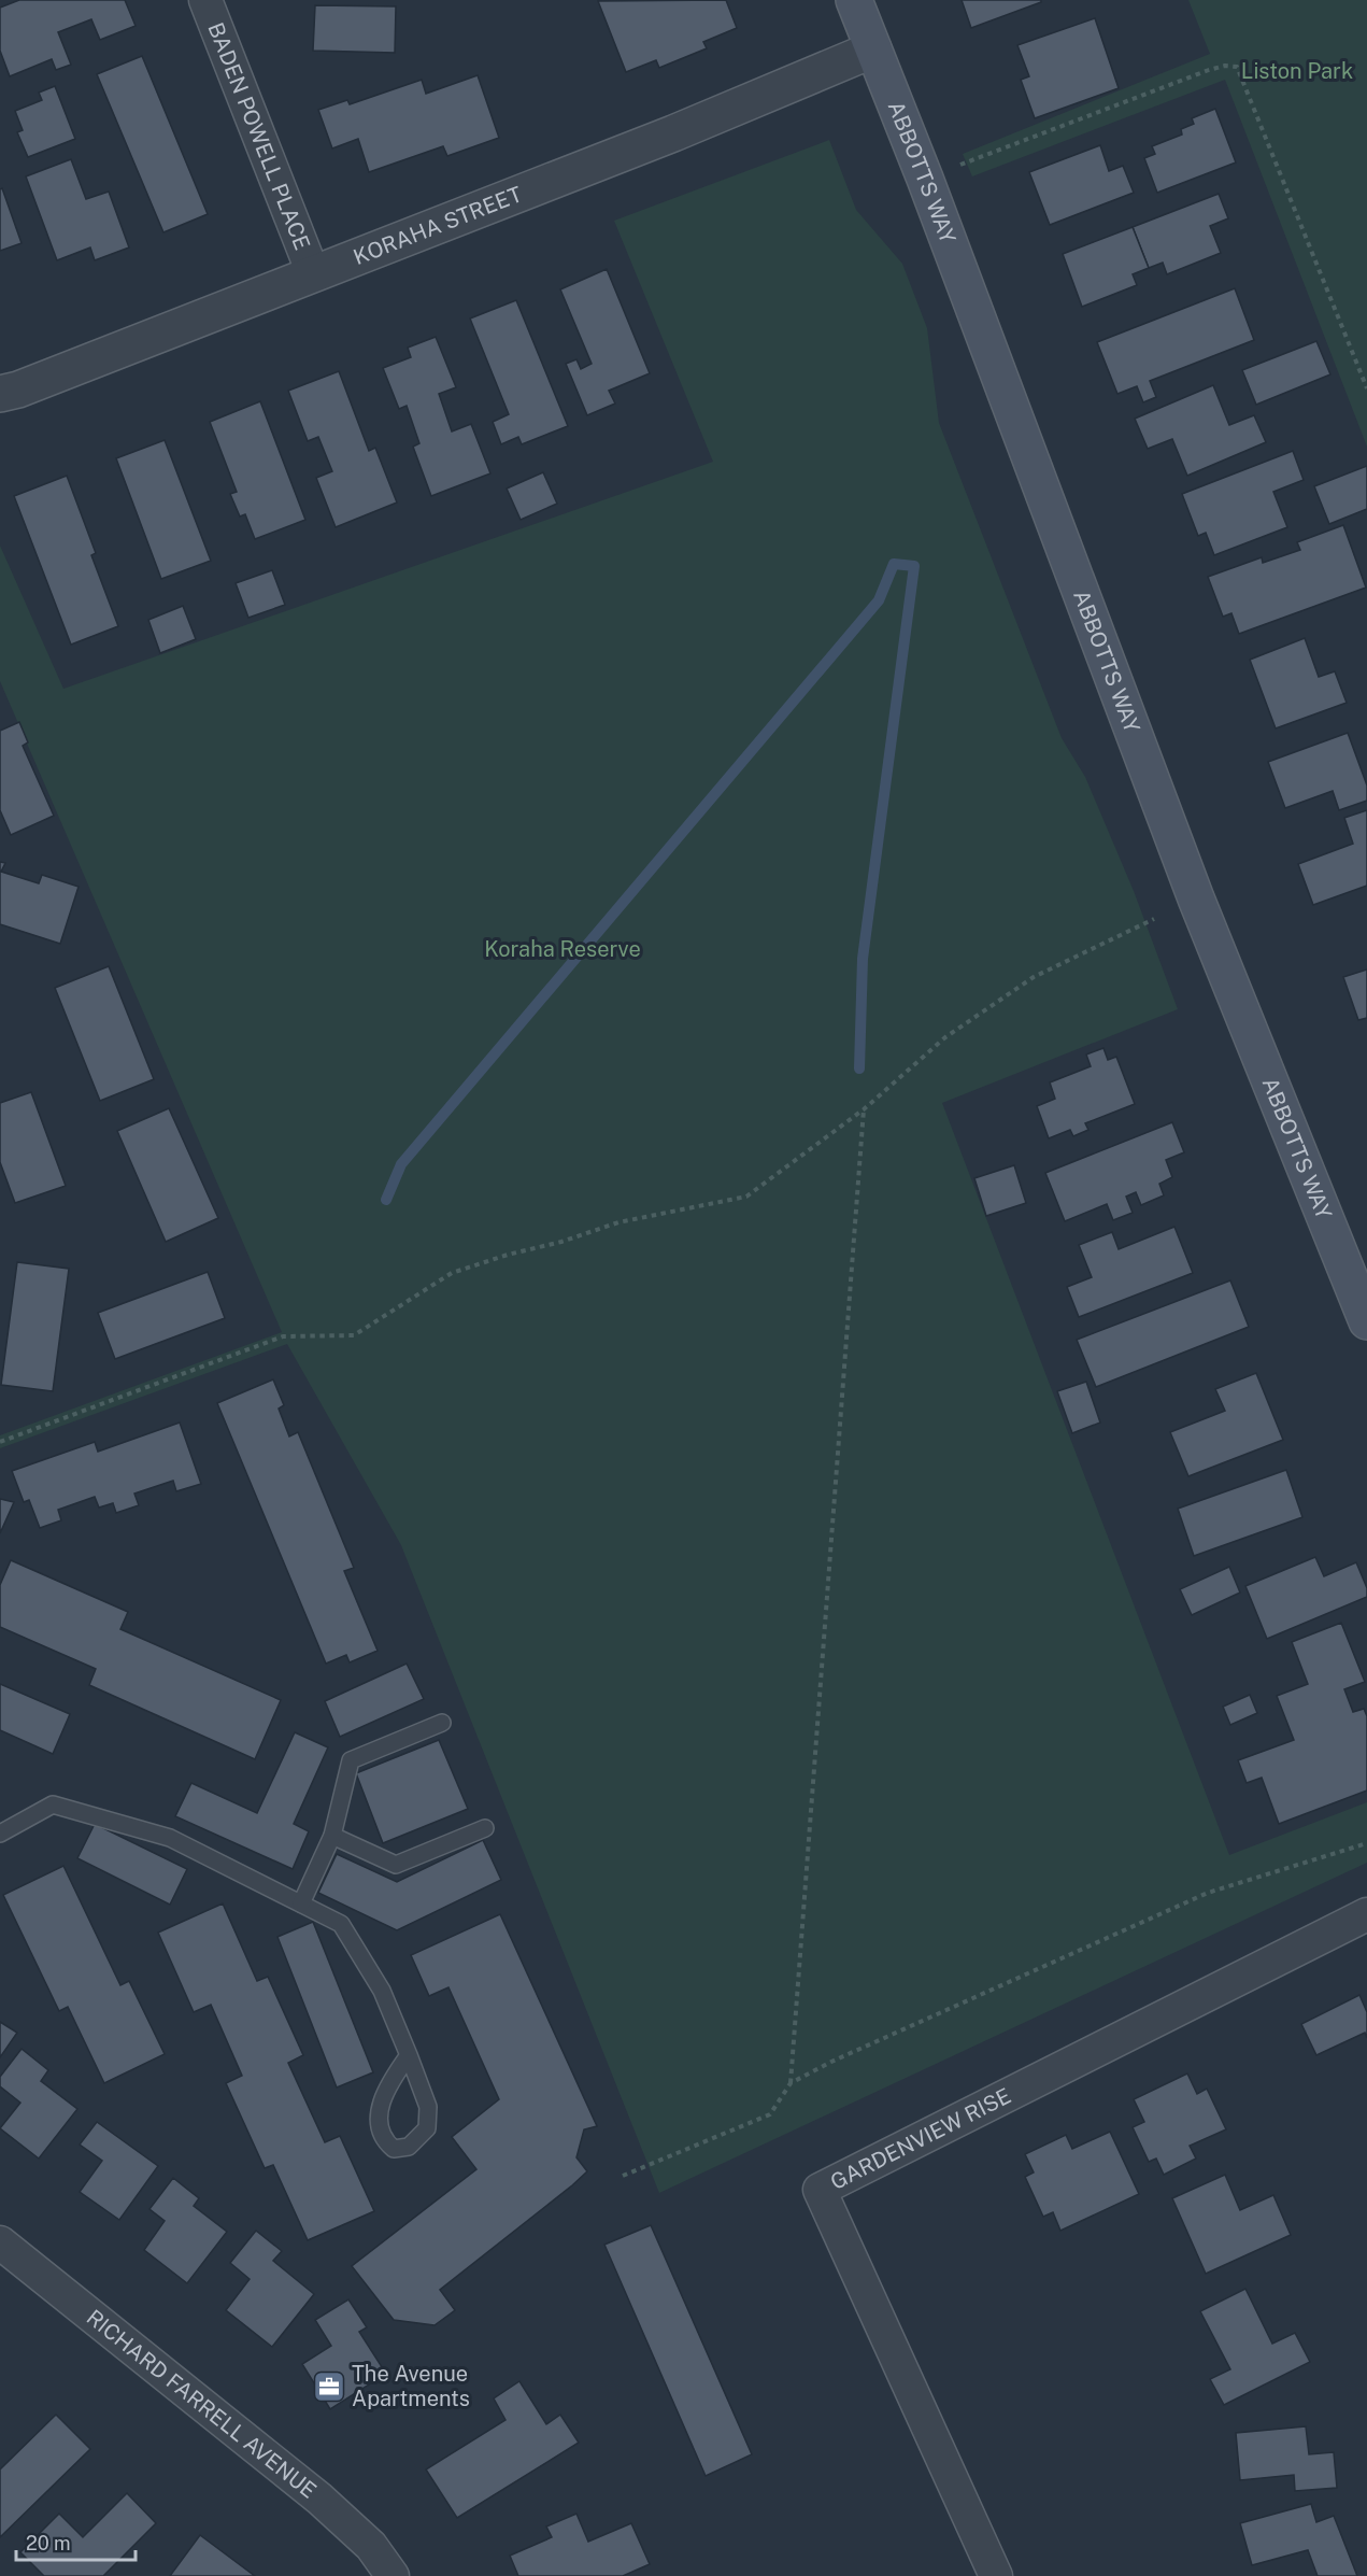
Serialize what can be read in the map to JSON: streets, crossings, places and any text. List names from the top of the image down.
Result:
{
  "streets": {
    "main road": ["ABBOTTS WAY"],
    "street": [
      "BADEN POWELL PLACE",
      "KORAHA STREET",
      "GARDENVIEW RISE",
      "RICHARD FARRELL AVENUE"
    ]
  },
  "crossings": [
    ["BADEN POWELL PLACE", "KORAHA STREET"],
    ["ABBOTTS WAY", "KORAHA STREET"]
  ],
  "parks": ["Liston Park", "Koraha Reserve"],
  "places": {
    "office": ["The Avenue Apartments"]
  },
  "scale_bar": "20 m"
}
